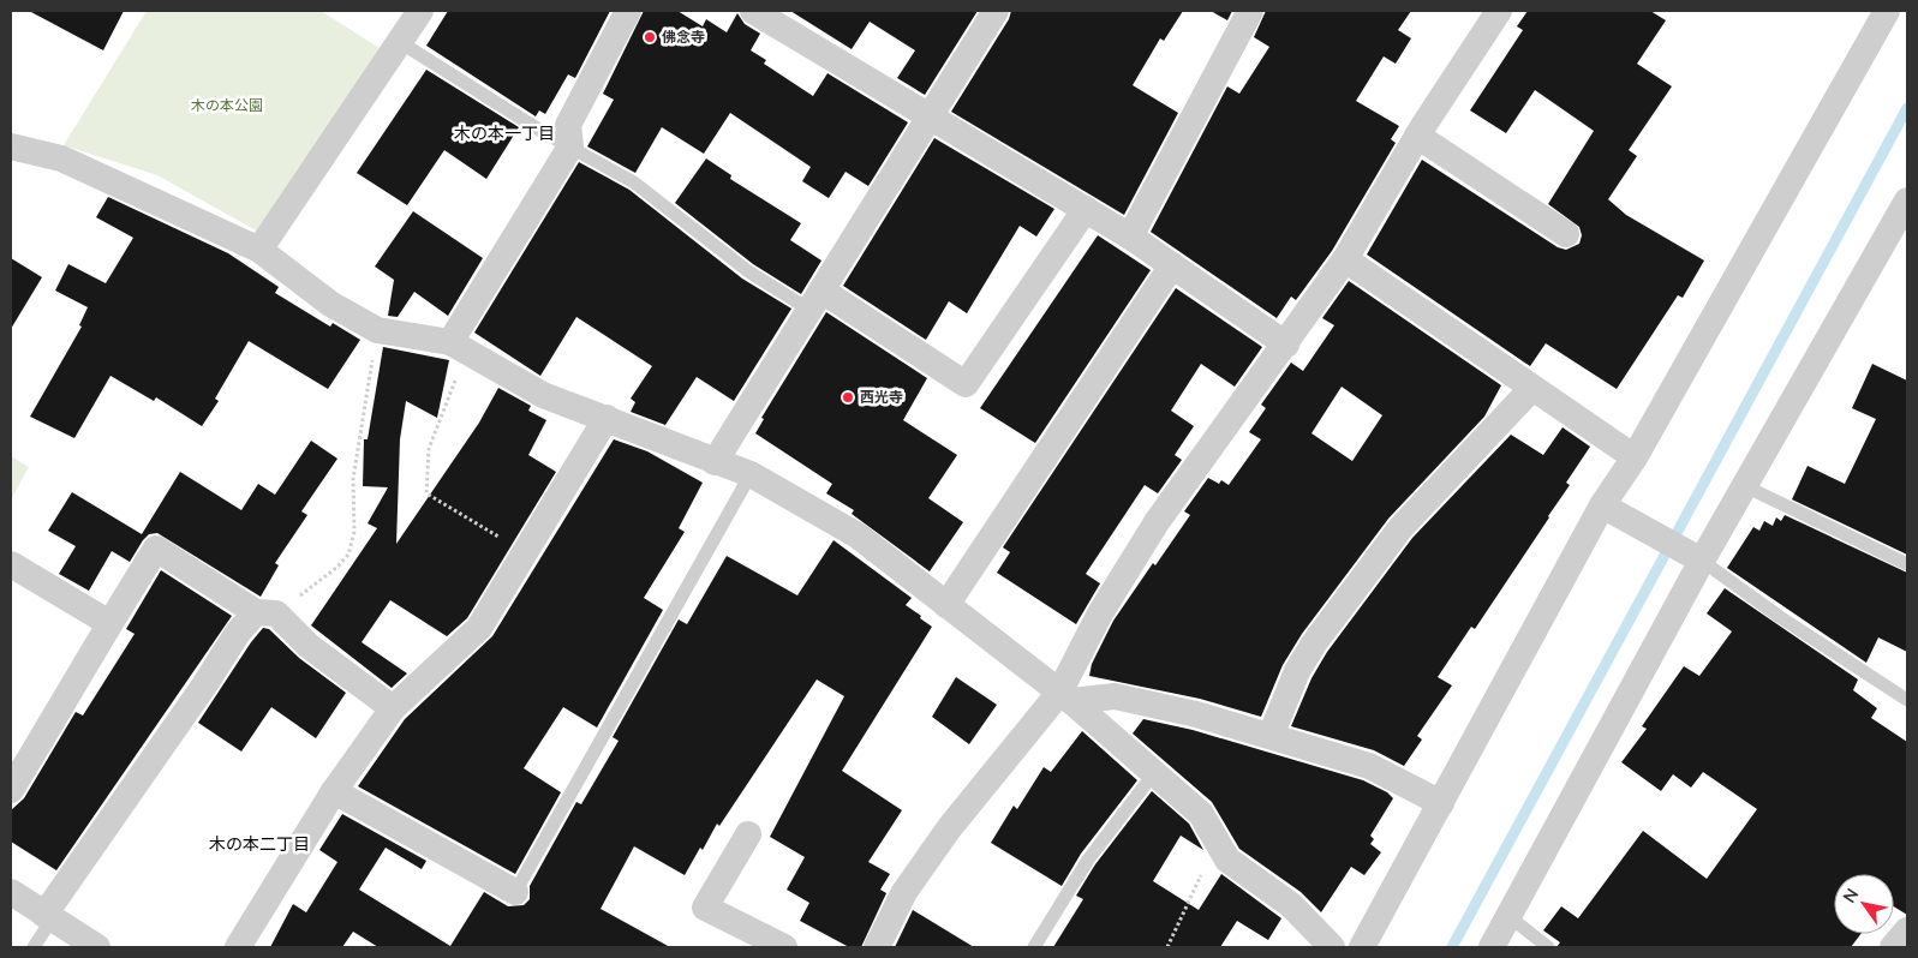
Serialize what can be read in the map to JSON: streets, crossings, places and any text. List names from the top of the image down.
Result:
{
  "districts": ["木の本一丁目", "木の本二丁目"],
  "parks": ["木の本公園"],
  "places": ["佛念寺", "西光寺"],
  "north": "top left"
}
